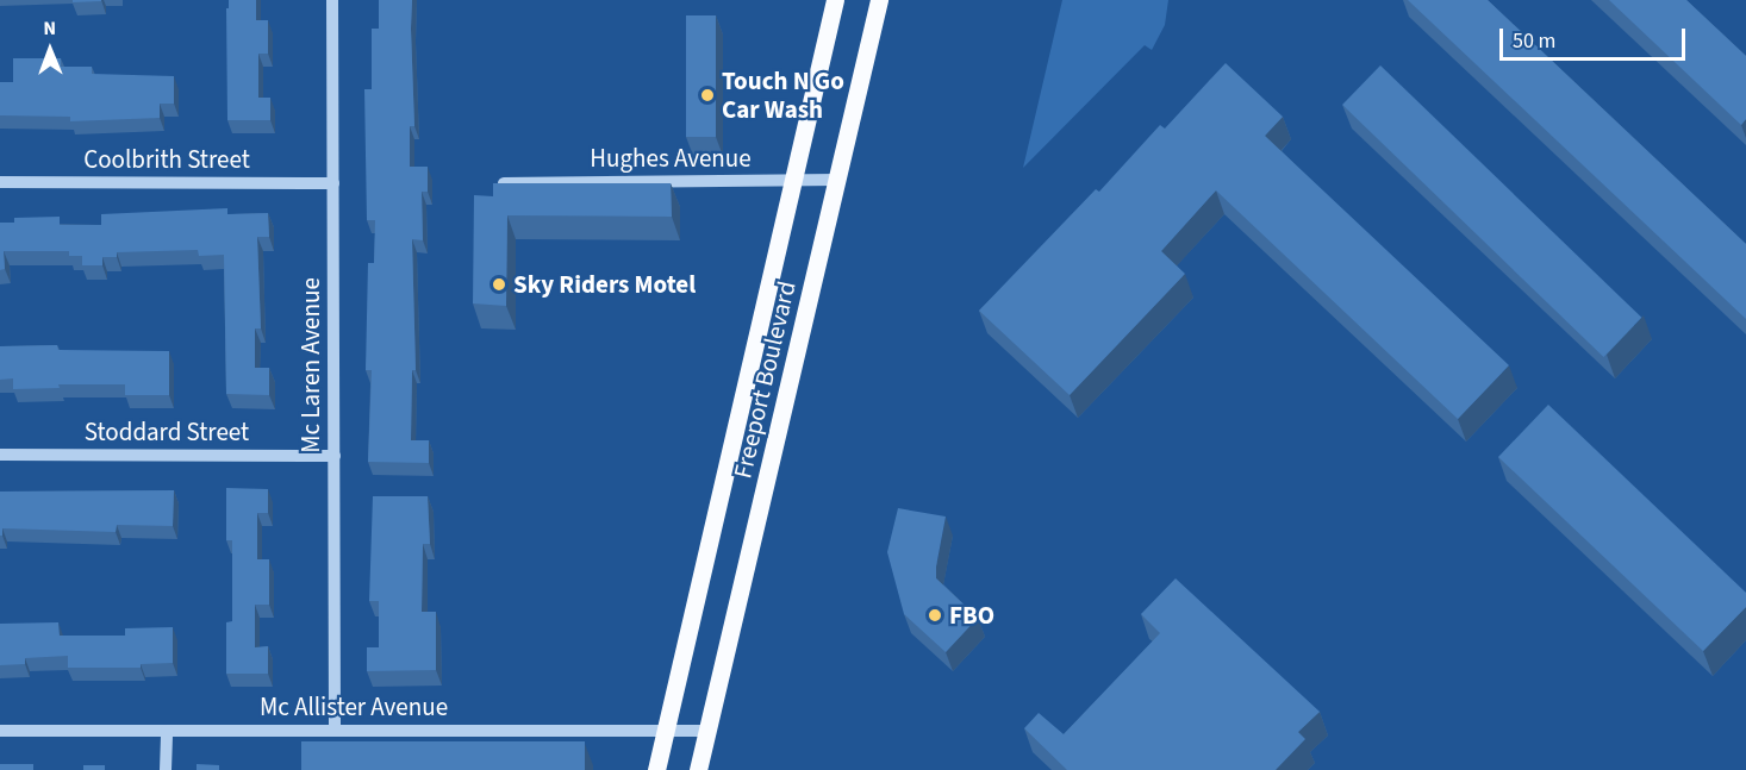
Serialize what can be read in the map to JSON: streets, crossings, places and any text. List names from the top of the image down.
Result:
{
  "streets": {
    "main road": ["Freeport Boulevard"],
    "street": [
      "Hughes Avenue",
      "Coolbrith Street",
      "Mc Laren Avenue",
      "Stoddard Street",
      "Mc Allister Avenue"
    ]
  },
  "crossings": [
    ["Hughes Avenue", "Freeport Boulevard"],
    ["Coolbrith Street", "Mc Laren Avenue"],
    ["Mc Laren Avenue", "Stoddard Street"],
    ["Mc Laren Avenue", "Mc Allister Avenue"],
    ["Freeport Boulevard", "Mc Allister Avenue"]
  ],
  "places": ["Touch N Go Car Wash", "Sky Riders Motel", "FBO"],
  "scale_bar": "50 m",
  "north": "top"
}
